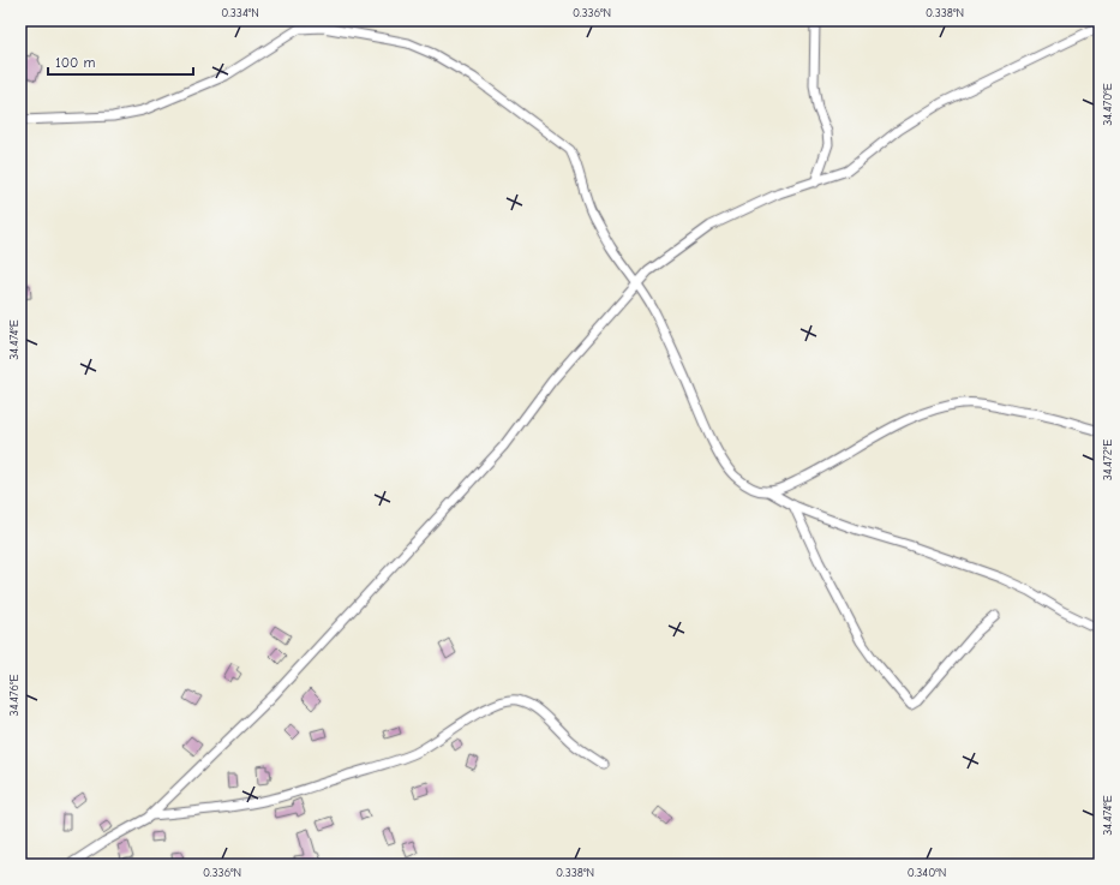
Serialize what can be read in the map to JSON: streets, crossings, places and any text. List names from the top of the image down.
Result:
{
  "scale_bar": "100 m",
  "coordinates": [
    "0.334°N",
    "0.336°N",
    "0.338°N",
    "34.470°E",
    "34.474°E",
    "34.472°E",
    "34.476°E",
    "0.340°N"
  ]
}
